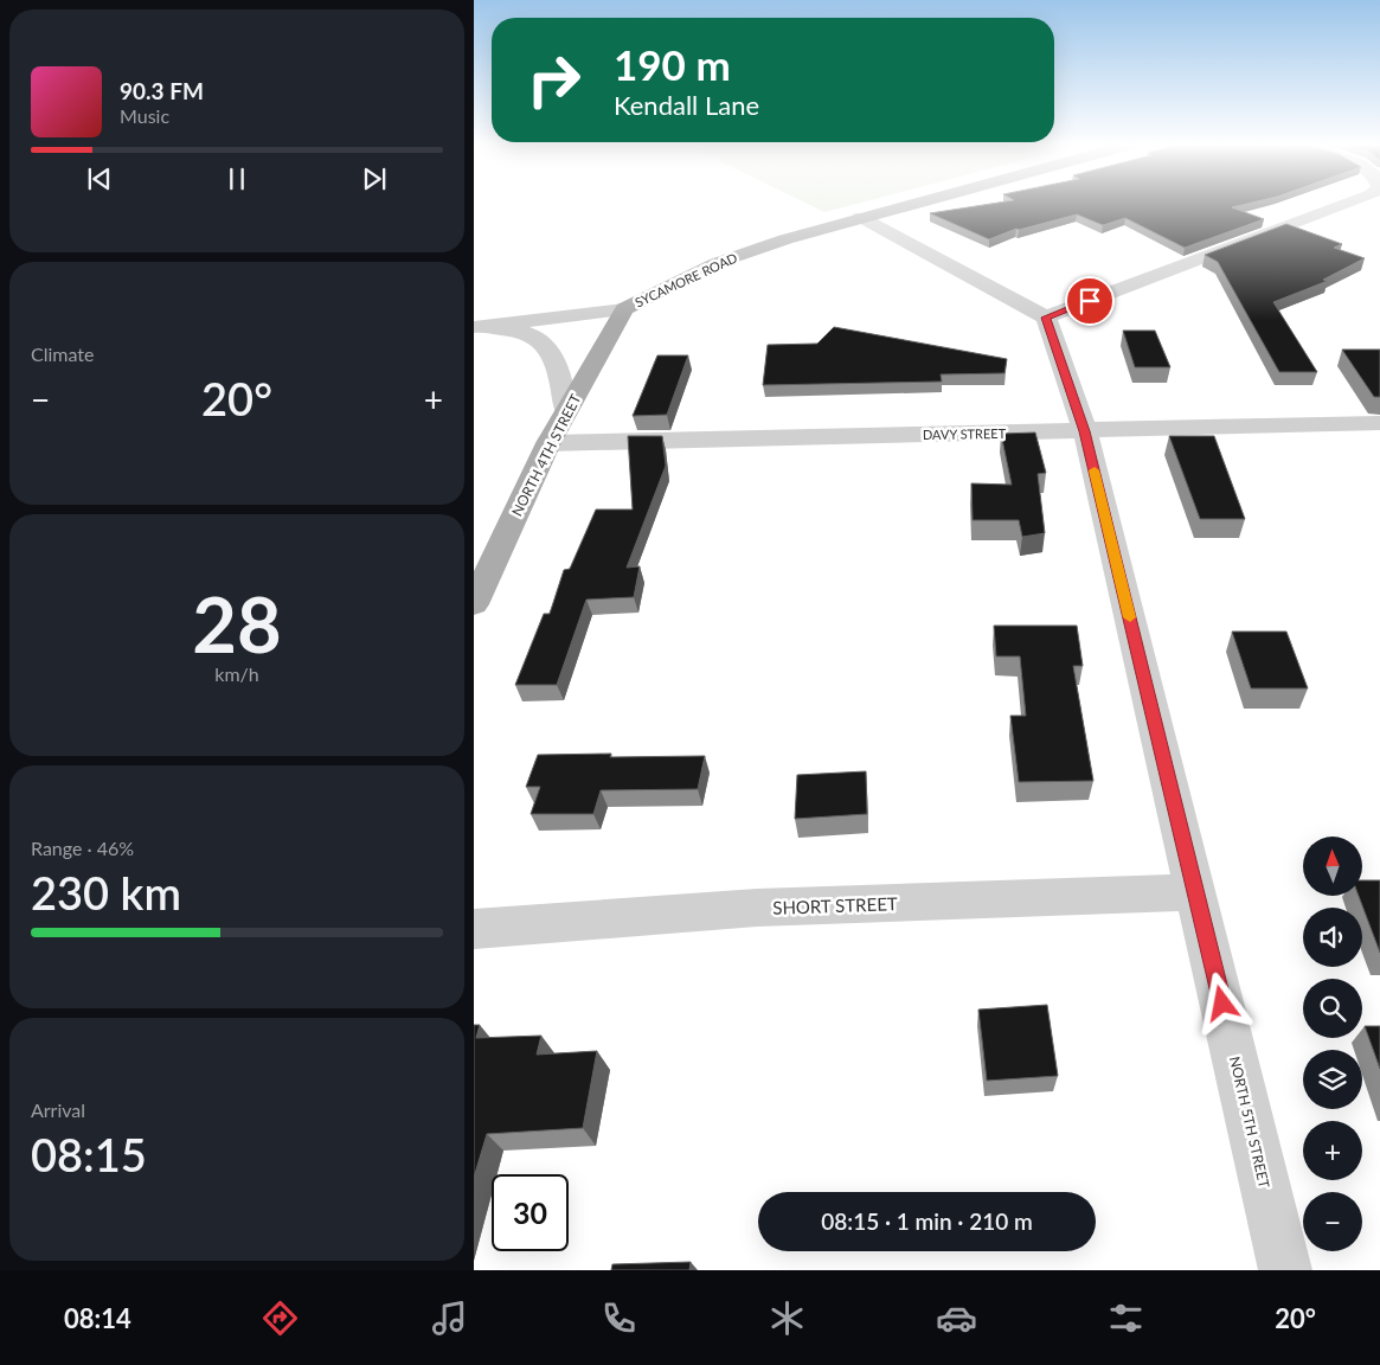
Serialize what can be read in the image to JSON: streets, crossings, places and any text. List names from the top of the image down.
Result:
{
  "streets": {
    "main road": ["SYCAMORE ROAD", "NORTH 4TH STREET"],
    "street": ["DAVY STREET", "SHORT STREET", "NORTH 5TH STREET"]
  },
  "crossings": [
    ["SYCAMORE ROAD", "NORTH 4TH STREET"],
    ["DAVY STREET", "NORTH 4TH STREET"],
    ["DAVY STREET", "NORTH 5TH STREET"],
    ["SHORT STREET", "NORTH 5TH STREET"]
  ],
  "north": "top",
  "page": {
    "turn": ["190 m", "Kendall Lane"],
    "song": ["90.3 FM", "Music"],
    "tile": [
      "Climate",
      ["28", "km/h"],
      ["Range · 46%", "230 km"],
      ["Arrival", "08:15"]
    ],
    "heat": ["−", "20°", "+"],
    "map_buttons": ["+", "−"],
    "limit": "30",
    "trip": "08:15 · 1 min · 210 m",
    "tabs": ["08:14", "20°"]
  }
}
